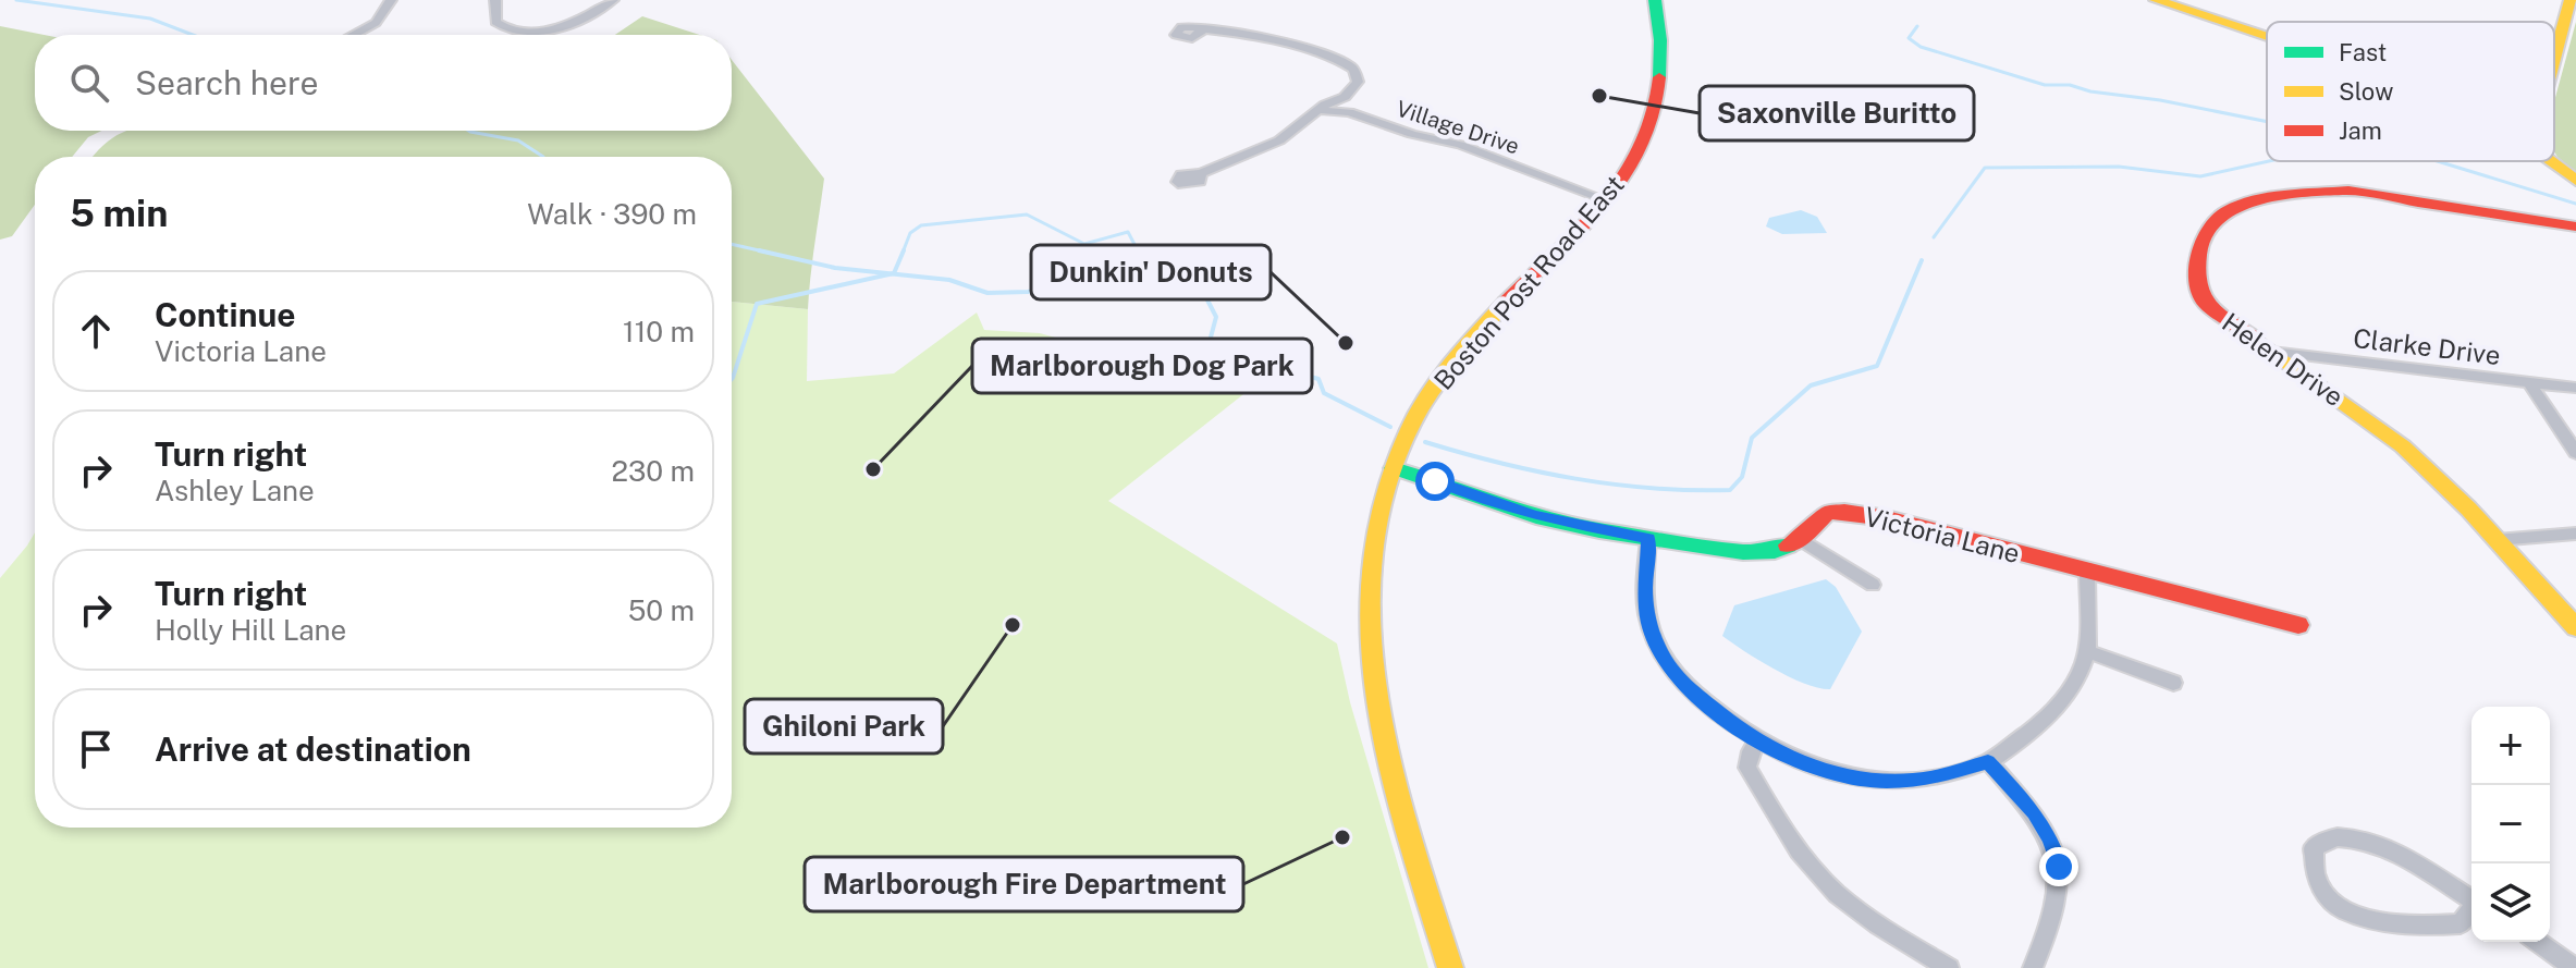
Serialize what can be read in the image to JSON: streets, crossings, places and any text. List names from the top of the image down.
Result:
{
  "streets": {
    "main road": ["Boston Post Road East", "Helen Drive", "Victoria Lane"],
    "street": ["Village Drive", "Clarke Drive"]
  },
  "crossings": [
    ["Village Drive", "Boston Post Road East"],
    ["Boston Post Road East", "Victoria Lane"],
    ["Clarke Drive", "Helen Drive"]
  ],
  "places": [
    "Saxonville Buritto",
    "Dunkin' Donuts",
    "Marlborough Dog Park",
    "Ghiloni Park",
    "Marlborough Fire Department"
  ],
  "legend": ["Fast", "Slow", "Jam"],
  "page": {
    "search": "Search here",
    "heading": ["5 min", "Walk · 390 m"],
    "list": [
      ["Continue", "Victoria Lane", "110 m"],
      ["Turn right", "Ashley Lane", "230 m"],
      ["Turn right", "Holly Hill Lane", "50 m"],
      "Arrive at destination"
    ],
    "map_buttons": ["+", "−"]
  }
}
